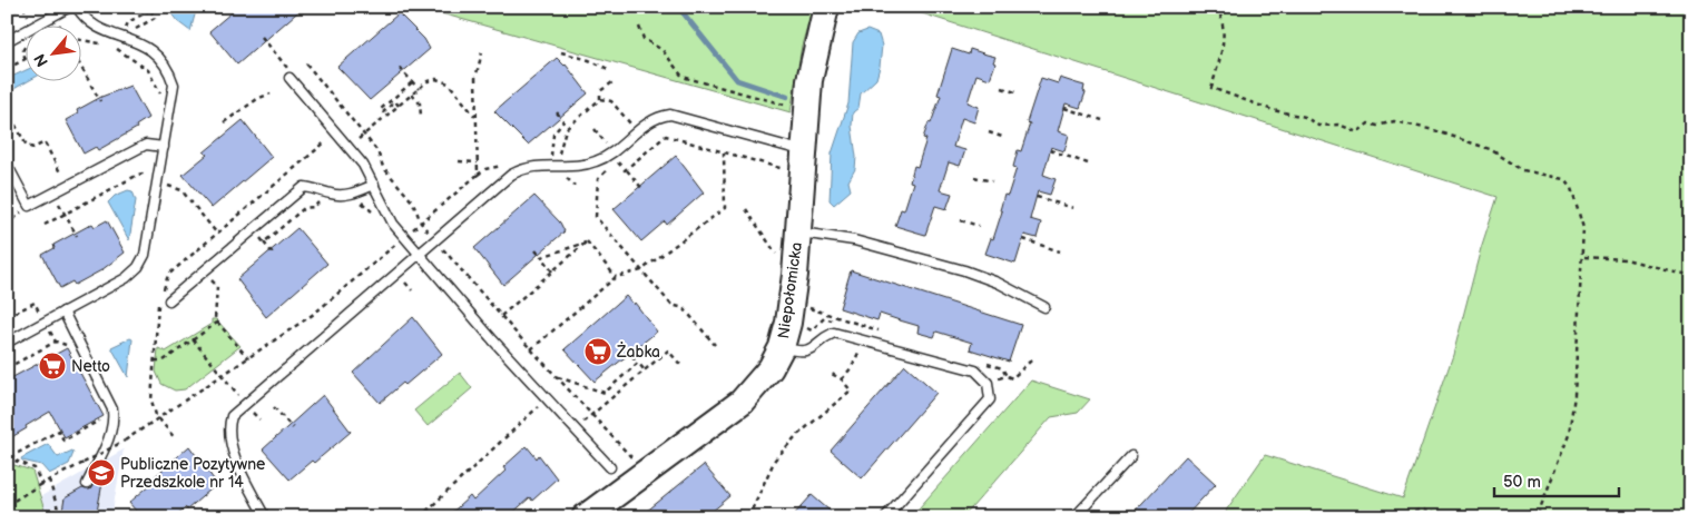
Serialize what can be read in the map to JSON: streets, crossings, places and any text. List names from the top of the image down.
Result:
{
  "streets": {
    "main road": ["Niepołomicka"]
  },
  "places": {
    "supermarket": ["Żabka", "Netto"],
    "school or university": ["Publiczne Pozytywne Przedszkole nr 14"]
  },
  "scale_bar": "50 m",
  "north": "bottom left"
}
